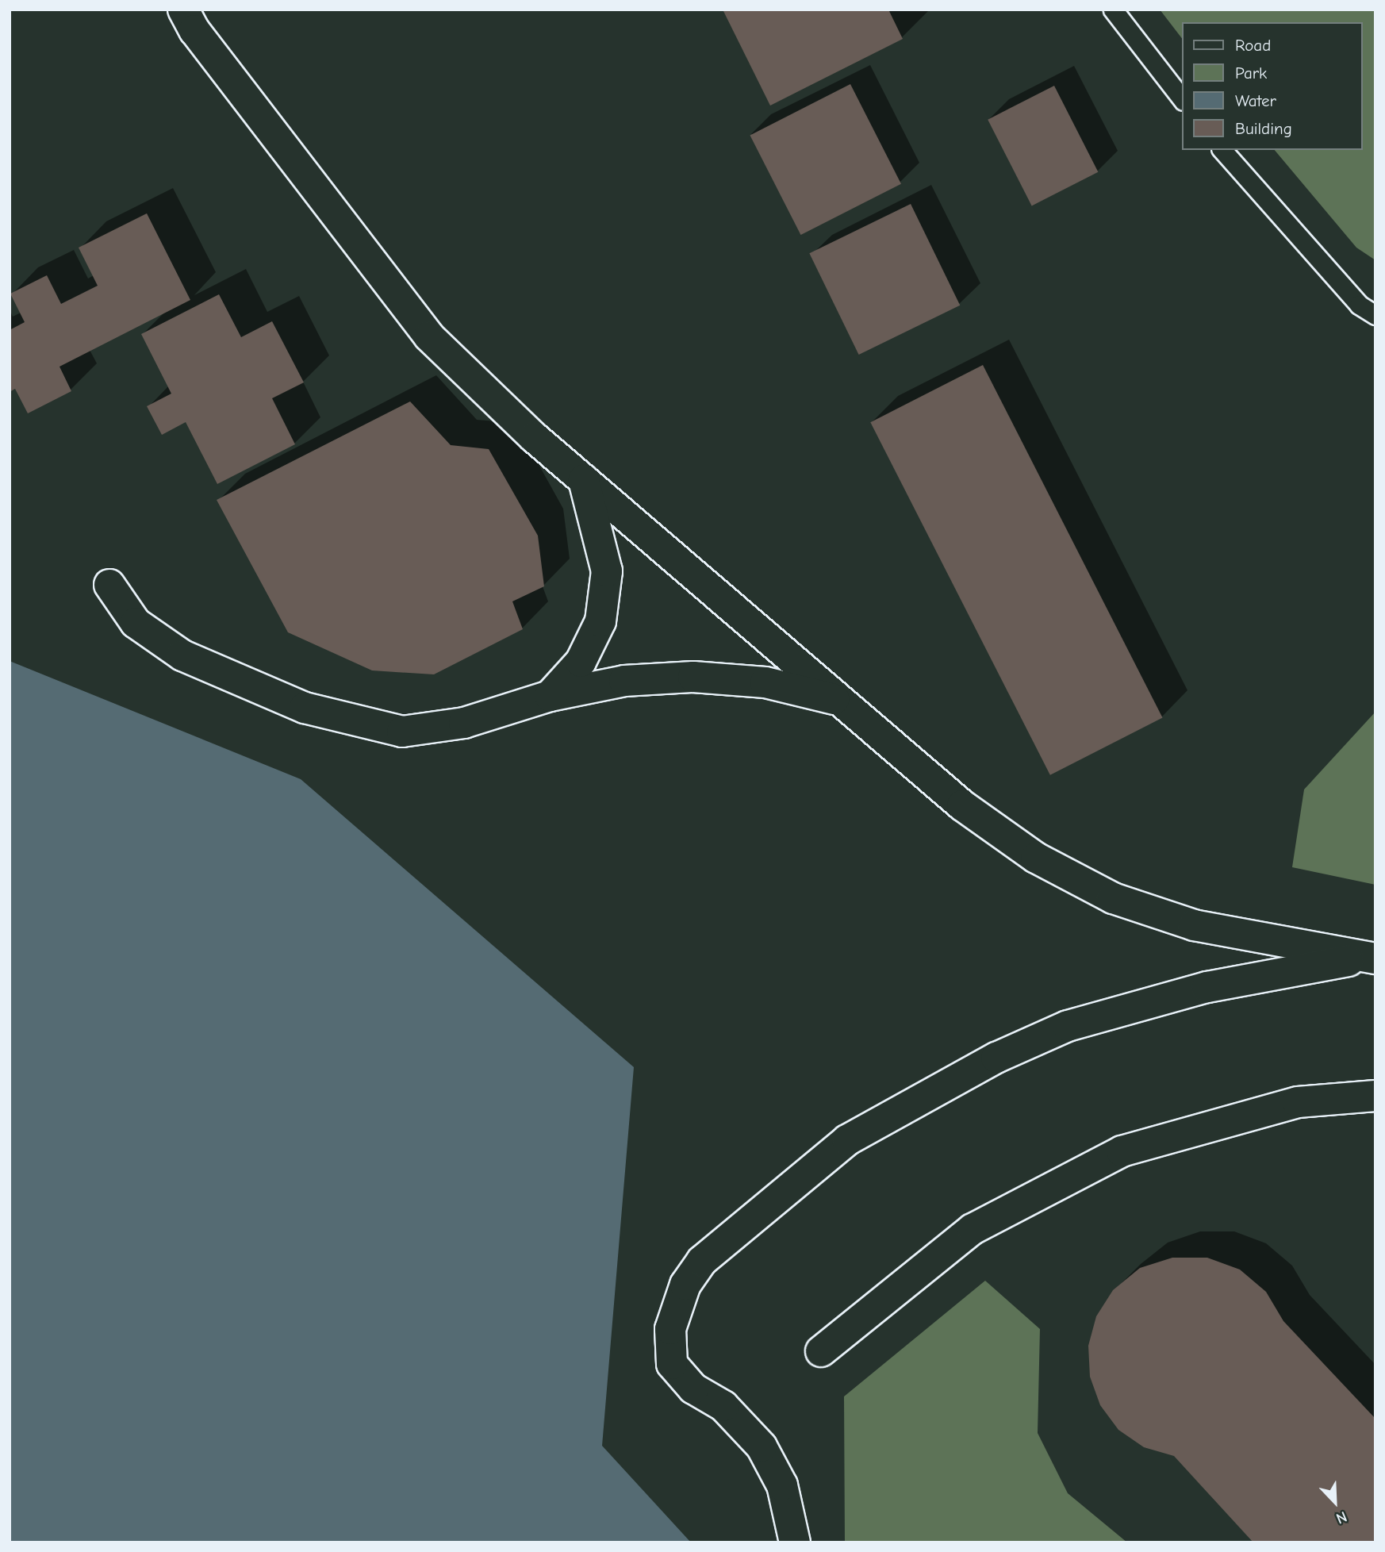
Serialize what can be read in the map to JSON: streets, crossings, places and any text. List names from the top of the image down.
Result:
{
  "legend": [
    "Road",
    "Park",
    "Water",
    "Building"
  ],
  "north": "bottom right"
}
